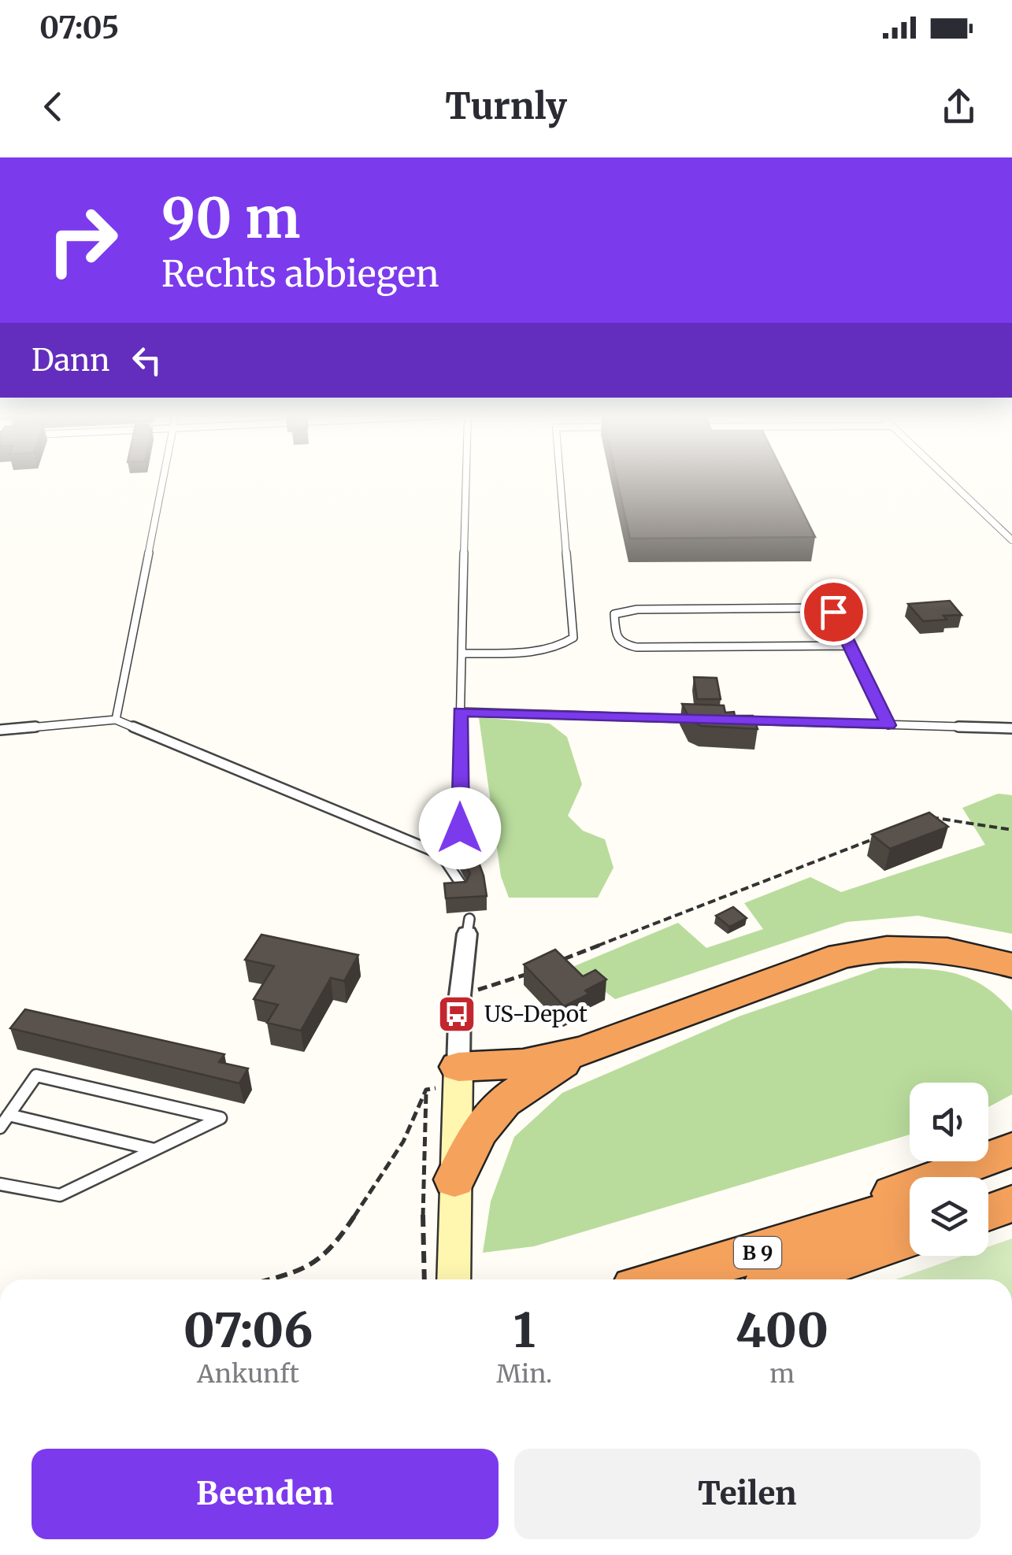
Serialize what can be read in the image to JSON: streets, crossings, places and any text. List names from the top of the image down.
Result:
{
  "streets": {
    "highway": ["B 9"]
  },
  "places": {
    "bus stop": ["US-Depot"]
  },
  "page": {
    "status": "07:05",
    "header": "Turnly",
    "turn": ["90 m", "Rechts abbiegen"],
    "then": "Dann",
    "eta": [
      "07:06",
      "Ankunft",
      "1",
      "Min.",
      "400",
      "m"
    ],
    "buttons": ["Beenden", "Teilen"]
  }
}
